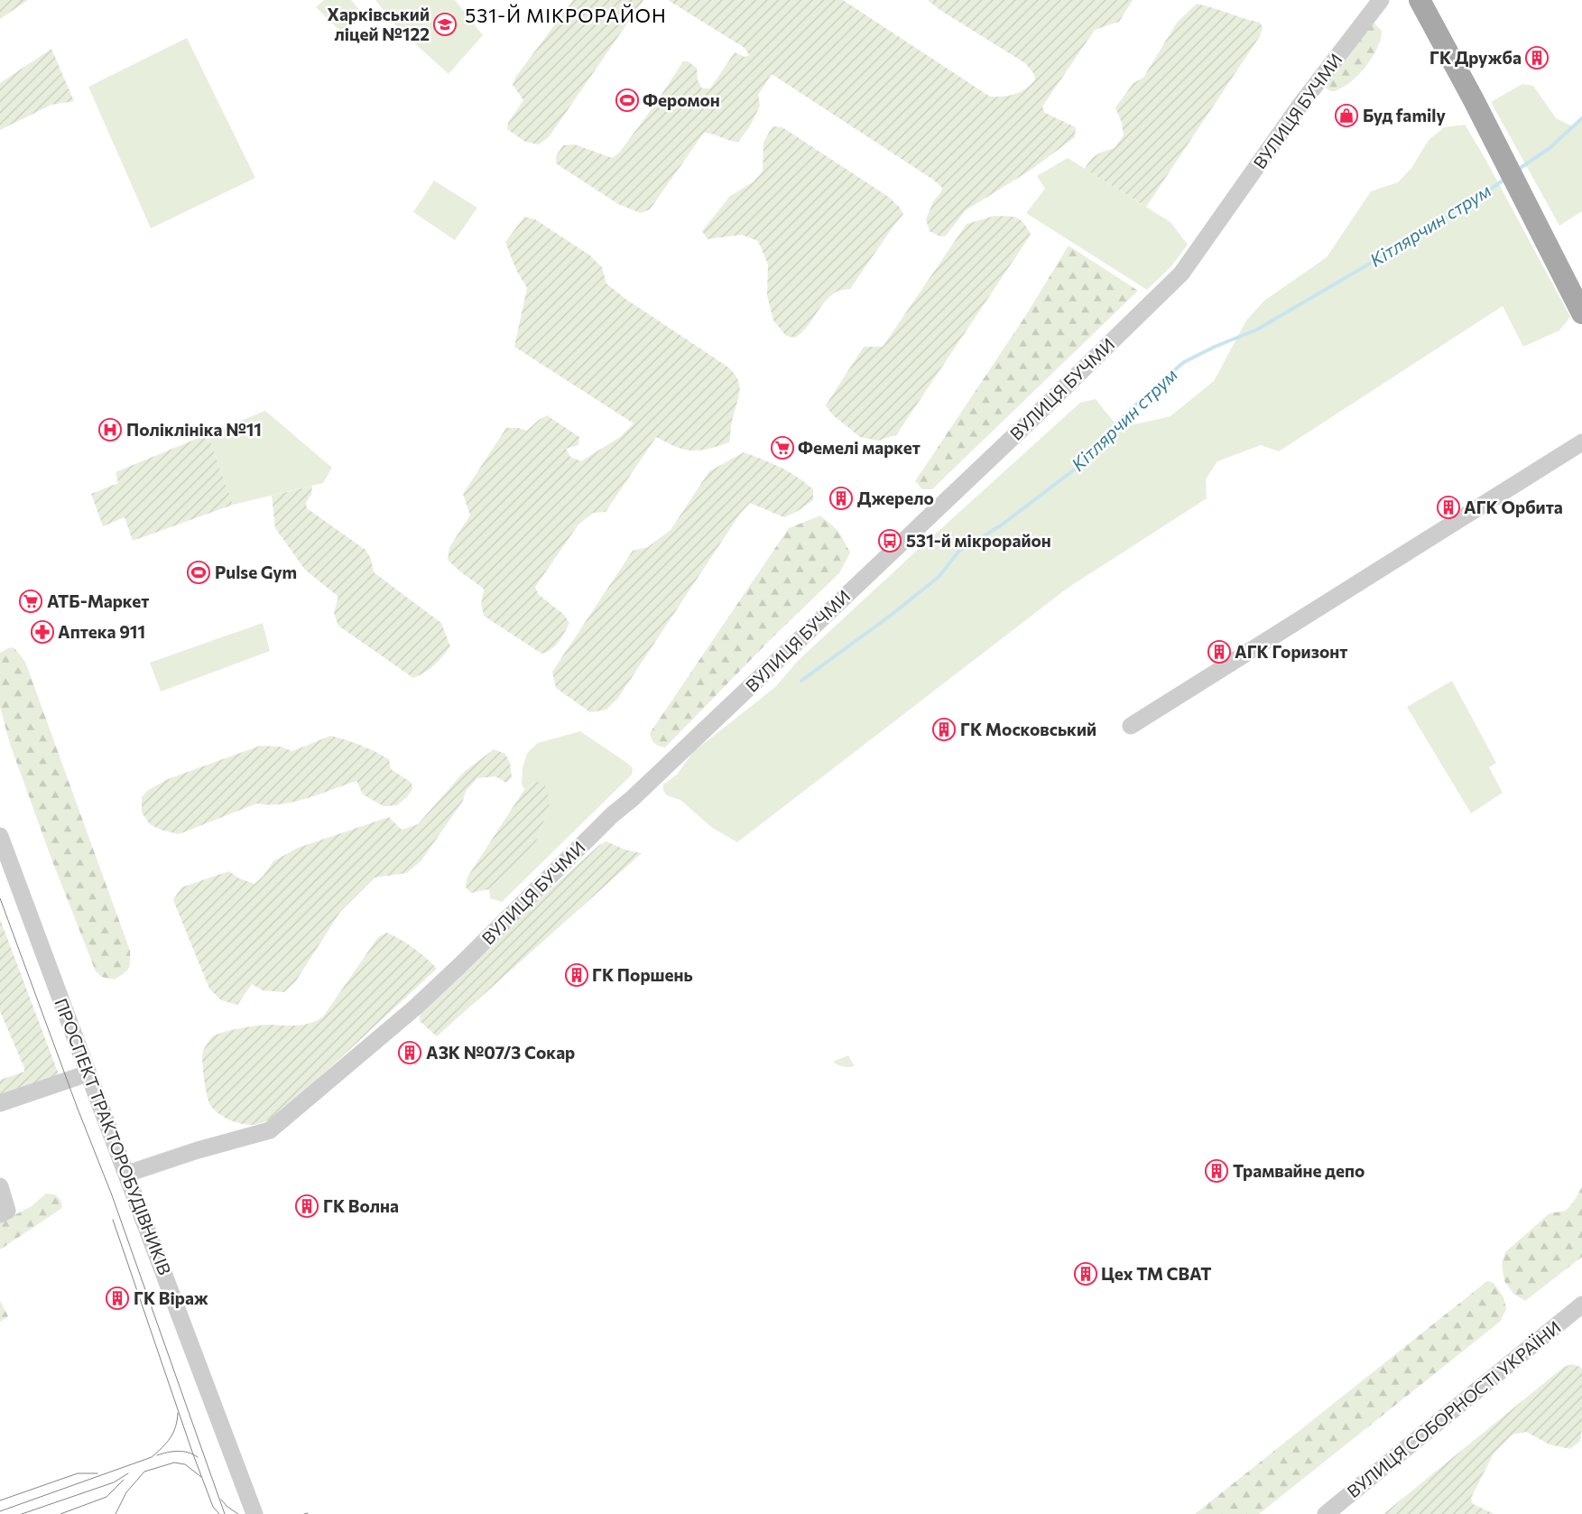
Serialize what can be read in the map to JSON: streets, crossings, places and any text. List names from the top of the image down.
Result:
{
  "streets": {
    "street": ["ВУЛИЦЯ БУЧМИ", "ПРОСПЕКТ ТРАКТОРОБУДІВНИКІВ", "ВУЛИЦЯ СОБОРНОСТІ УКРАЇНИ"]
  },
  "crossings": [
    ["ВУЛИЦЯ БУЧМИ", "ПРОСПЕКТ ТРАКТОРОБУДІВНИКІВ"]
  ],
  "districts": ["531-Й МІКРОРАЙОН"],
  "water": ["Кітлярчин струм"],
  "places": {
    "school or university": ["Харківський ліцей №122"],
    "building": [
      "ГК Дружба",
      "Джерело",
      "АГК Орбита",
      "АГК Горизонт",
      "ГК Московський",
      "ГК Поршень",
      "АЗК №07/3 Сокар",
      "Трамвайне депо",
      "ГК Волна",
      "Цех ТМ СВАТ",
      "ГК Віраж"
    ],
    "sports": ["Феромон", "Pulse Gym"],
    "shop": ["Буд family"],
    "hospital": ["Поліклініка №11"],
    "supermarket": ["Фемелі маркет", "АТБ-Маркет"],
    "bus stop": ["531-й мікрорайон"],
    "pharmacy": ["Аптека 911"]
  }
}
